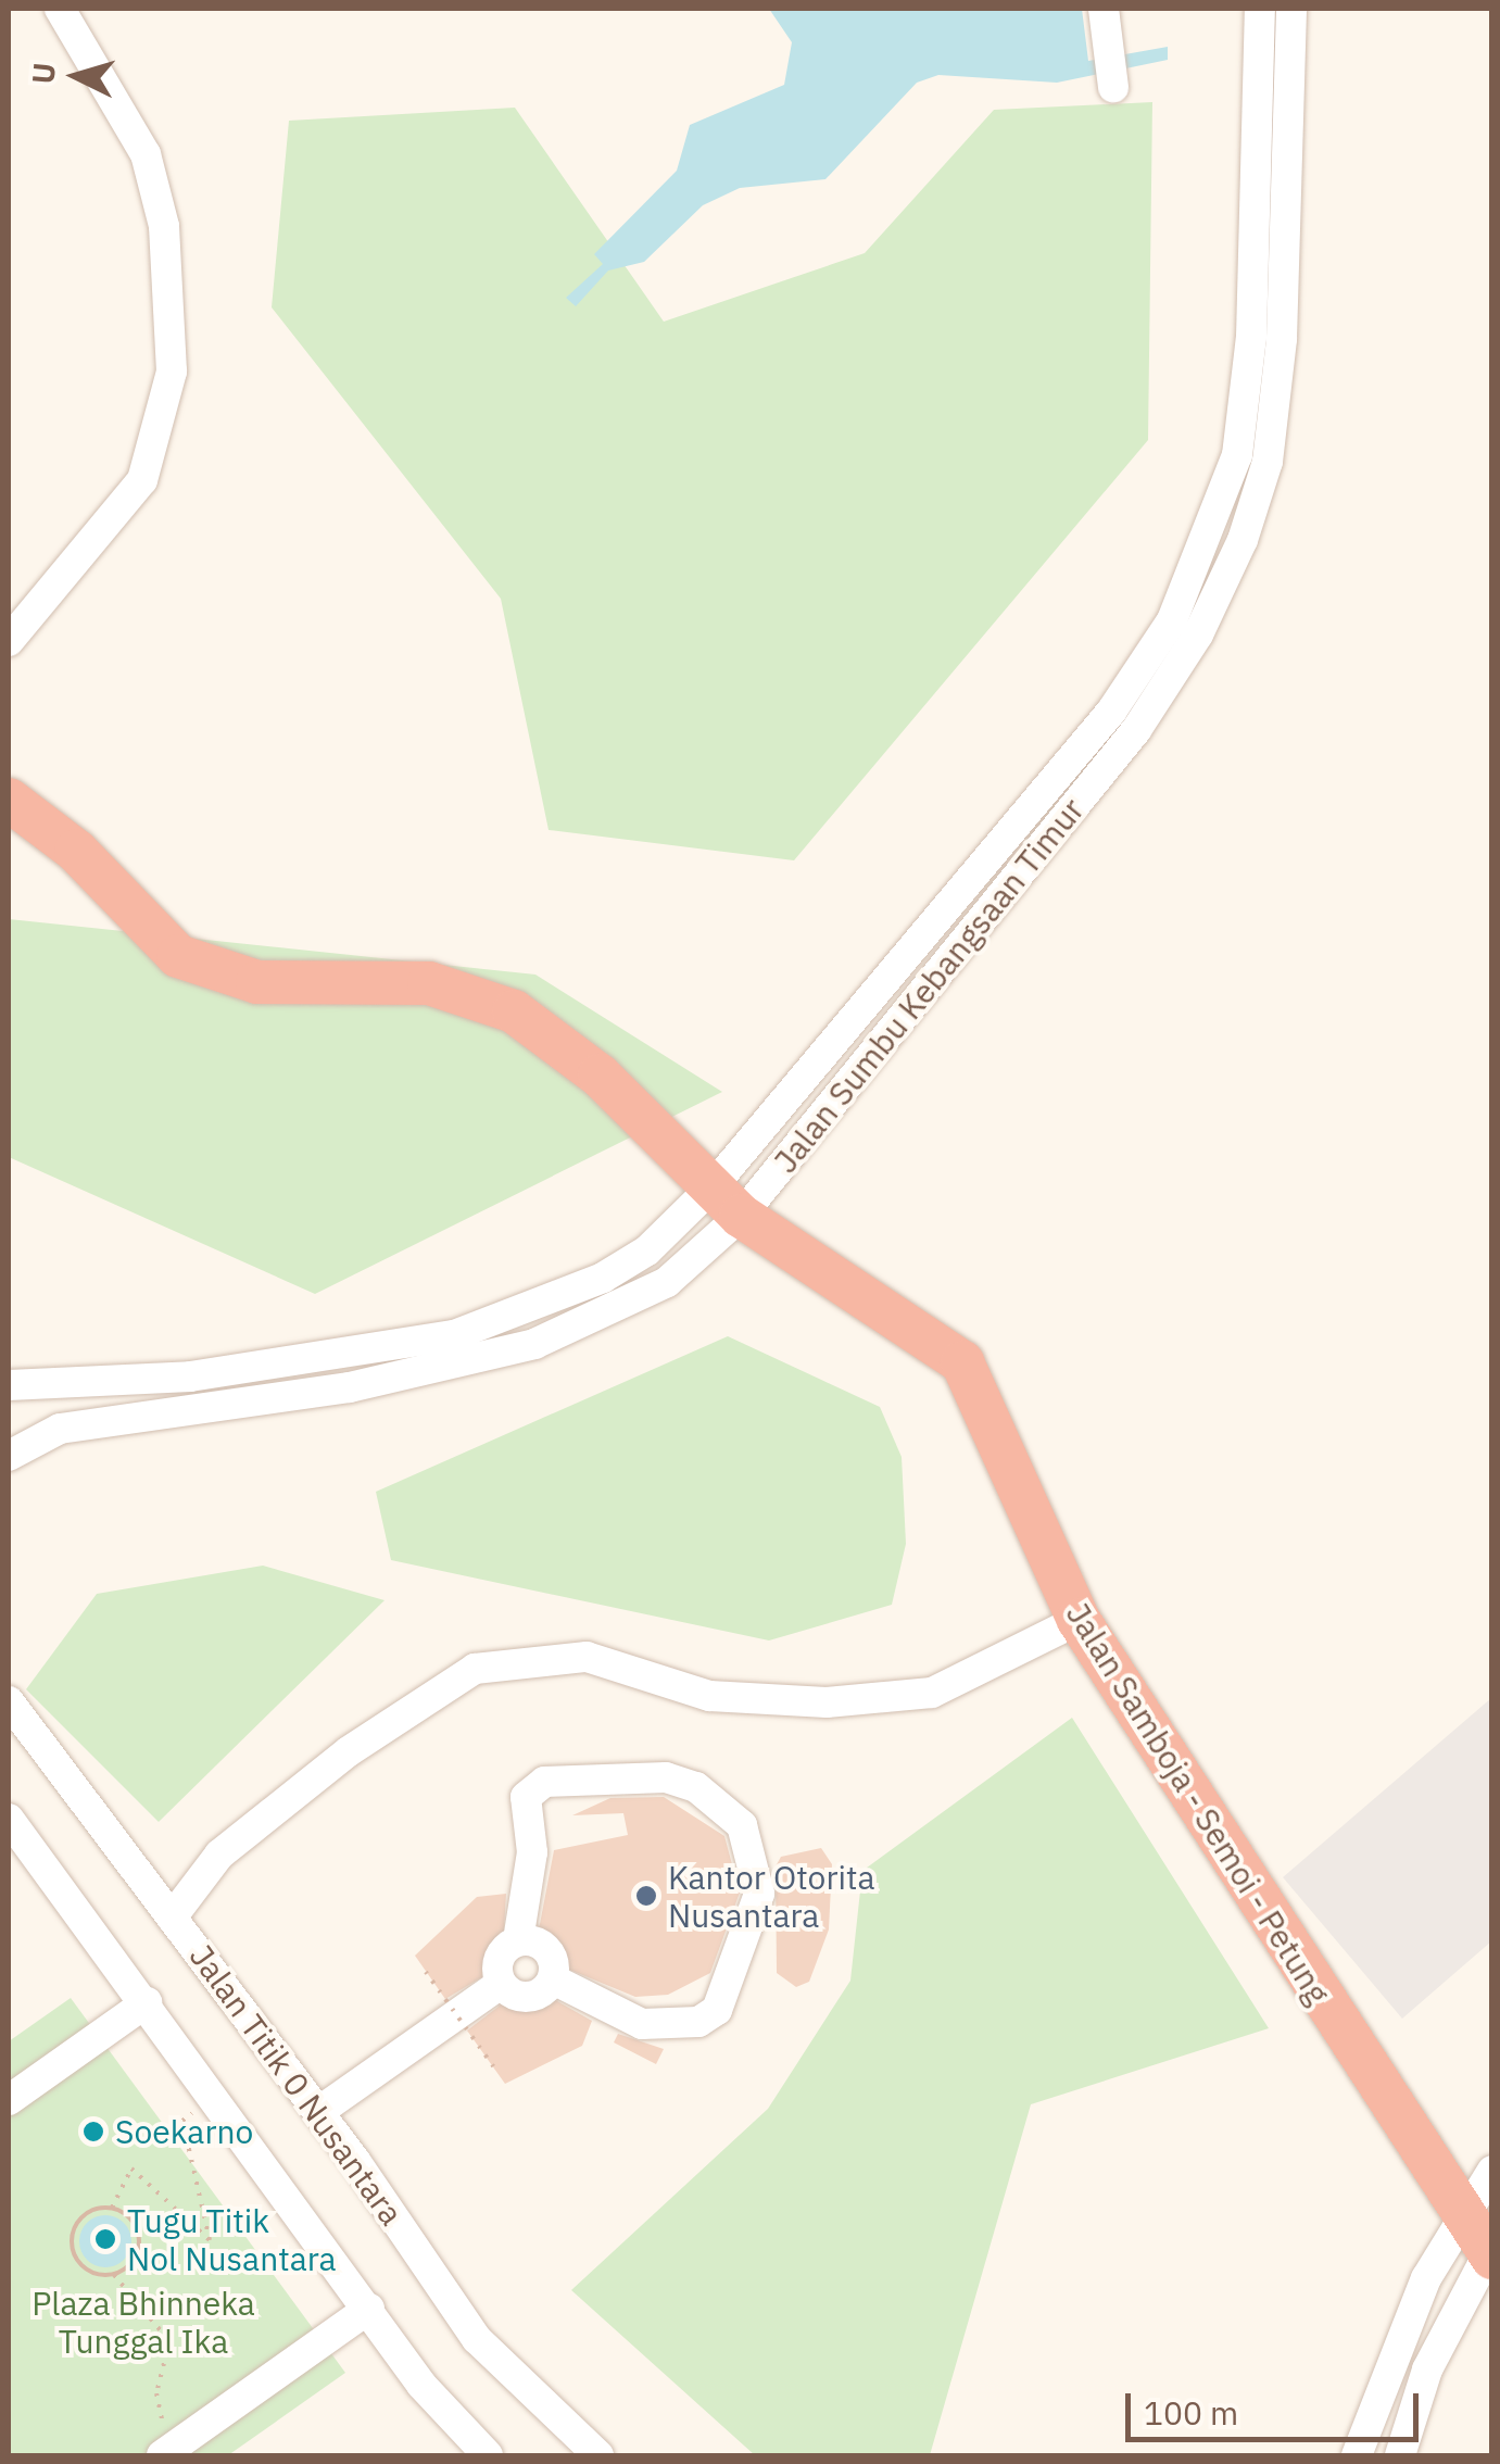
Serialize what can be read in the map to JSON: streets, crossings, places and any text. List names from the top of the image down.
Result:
{
  "streets": {
    "highway": ["Jalan Samboja - Semoi - Petung"],
    "street": ["Jalan Sumbu Kebangsaan Timur", "Jalan Titik 0 Nusantara"]
  },
  "crossings": [
    ["Jalan Sumbu Kebangsaan Timur", "Jalan Samboja - Semoi - Petung"]
  ],
  "parks": ["Plaza Bhinneka Tunggal Ika"],
  "places": ["Kantor Otorita Nusantara", "Soekarno", "Tugu Titik Nol Nusantara"],
  "scale_bar": "100 m",
  "north": "left"
}
